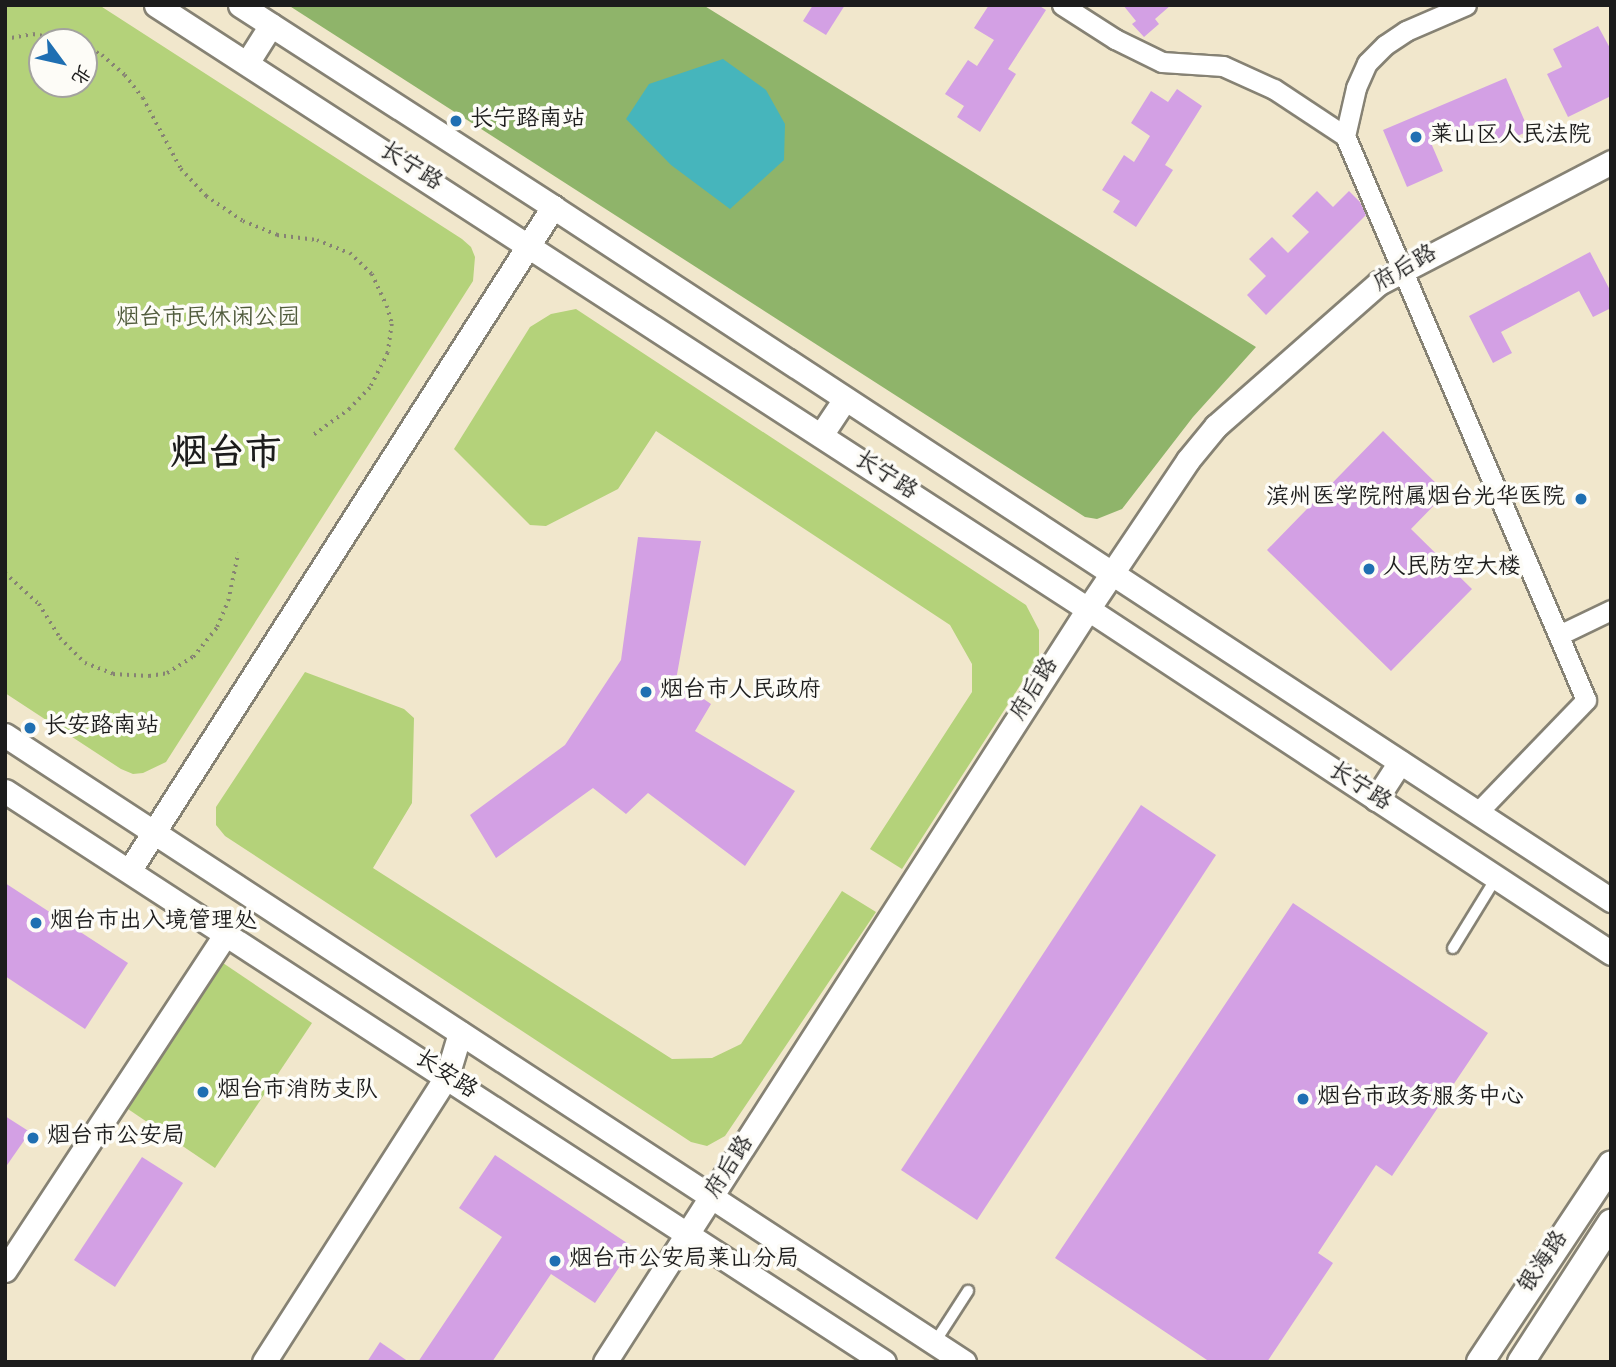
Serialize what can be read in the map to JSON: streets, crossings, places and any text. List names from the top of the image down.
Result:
{
  "streets": {
    "main road": ["银海路"],
    "street": ["长宁路", "府后路", "长安路"]
  },
  "crossings": [
    ["长宁路", "府后路"],
    ["府后路", "长安路"]
  ],
  "districts": ["烟台市"],
  "parks": ["烟台市民休闲公园"],
  "places": [
    "长宁路南站",
    "莱山区人民法院",
    "滨州医学院附属烟台光华医院",
    "人民防空大楼",
    "烟台市人民政府",
    "长安路南站",
    "烟台市出入境管理处",
    "烟台市消防支队",
    "烟台市政务服务中心",
    "烟台市公安局",
    "烟台市公安局莱山分局"
  ],
  "north": "bottom right"
}
